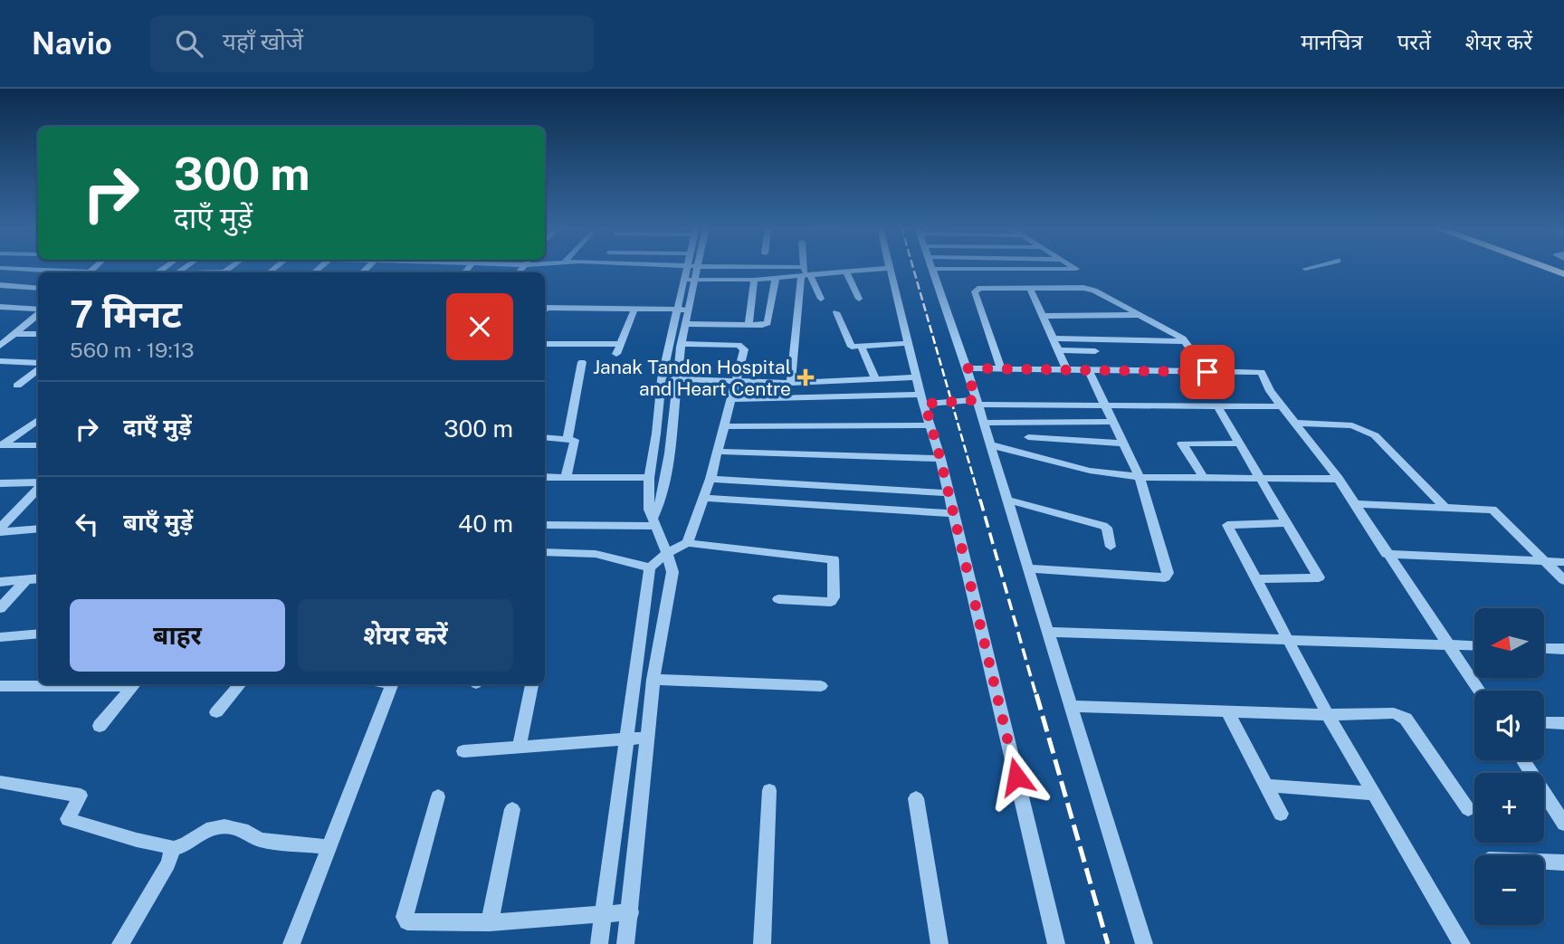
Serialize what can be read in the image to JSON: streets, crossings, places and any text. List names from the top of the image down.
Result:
{
  "places": {
    "health": ["Janak Tandon Hospital and Heart Centre"]
  },
  "north": "left",
  "page": {
    "header": "Navio",
    "search": "यहाँ खोजें",
    "nav": ["मानचित्र", "परतें", "शेयर करें"],
    "turn": ["300 m", "दाएँ मुड़ें"],
    "heading": ["7 मिनट", "560 m · 19:13"],
    "list": [
      {
        "name": "दाएँ मुड़ें",
        "value": "300 m"
      },
      {
        "name": "बाएँ मुड़ें",
        "value": "40 m"
      }
    ],
    "buttons": ["बाहर", "शेयर करें"],
    "map_buttons": ["+", "−"]
  }
}
